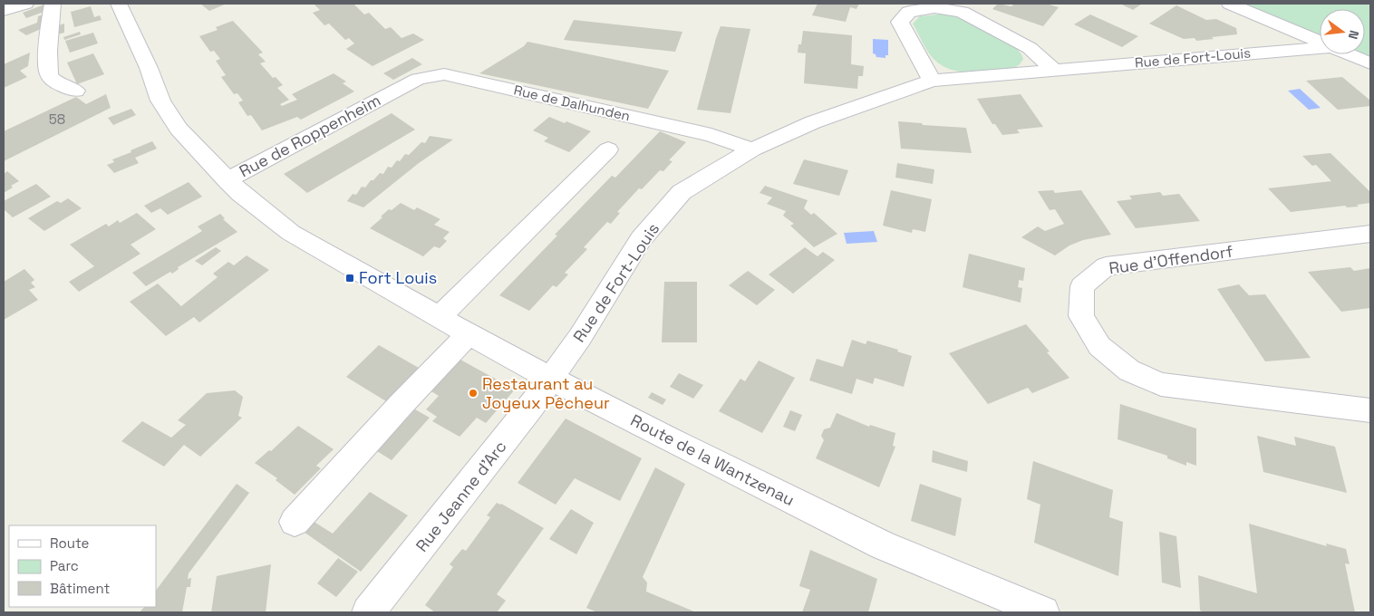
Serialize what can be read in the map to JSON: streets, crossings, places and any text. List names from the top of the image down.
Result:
{
  "streets": {
    "street": [
      "Rue de Fort-Louis",
      "Rue de Dalhunden",
      "Rue de Roppenheim",
      "Rue d'Offendorf",
      "Route de la Wantzenau",
      "Rue Jeanne d'Arc"
    ]
  },
  "crossings": [
    ["Rue de Fort-Louis", "Rue de Dalhunden"],
    ["Rue de Fort-Louis", "Route de la Wantzenau"],
    ["Rue de Fort-Louis", "Rue Jeanne d'Arc"],
    ["Rue de Dalhunden", "Rue de Roppenheim"],
    ["Rue de Roppenheim", "Route de la Wantzenau"],
    ["Route de la Wantzenau", "Rue Jeanne d'Arc"]
  ],
  "places": {
    "transit": ["Fort Louis"],
    "other": ["Restaurant au Joyeux Pêcheur"]
  },
  "house_numbers": ["58"],
  "legend": ["Route", "Parc", "Bâtiment"],
  "north": "right"
}
